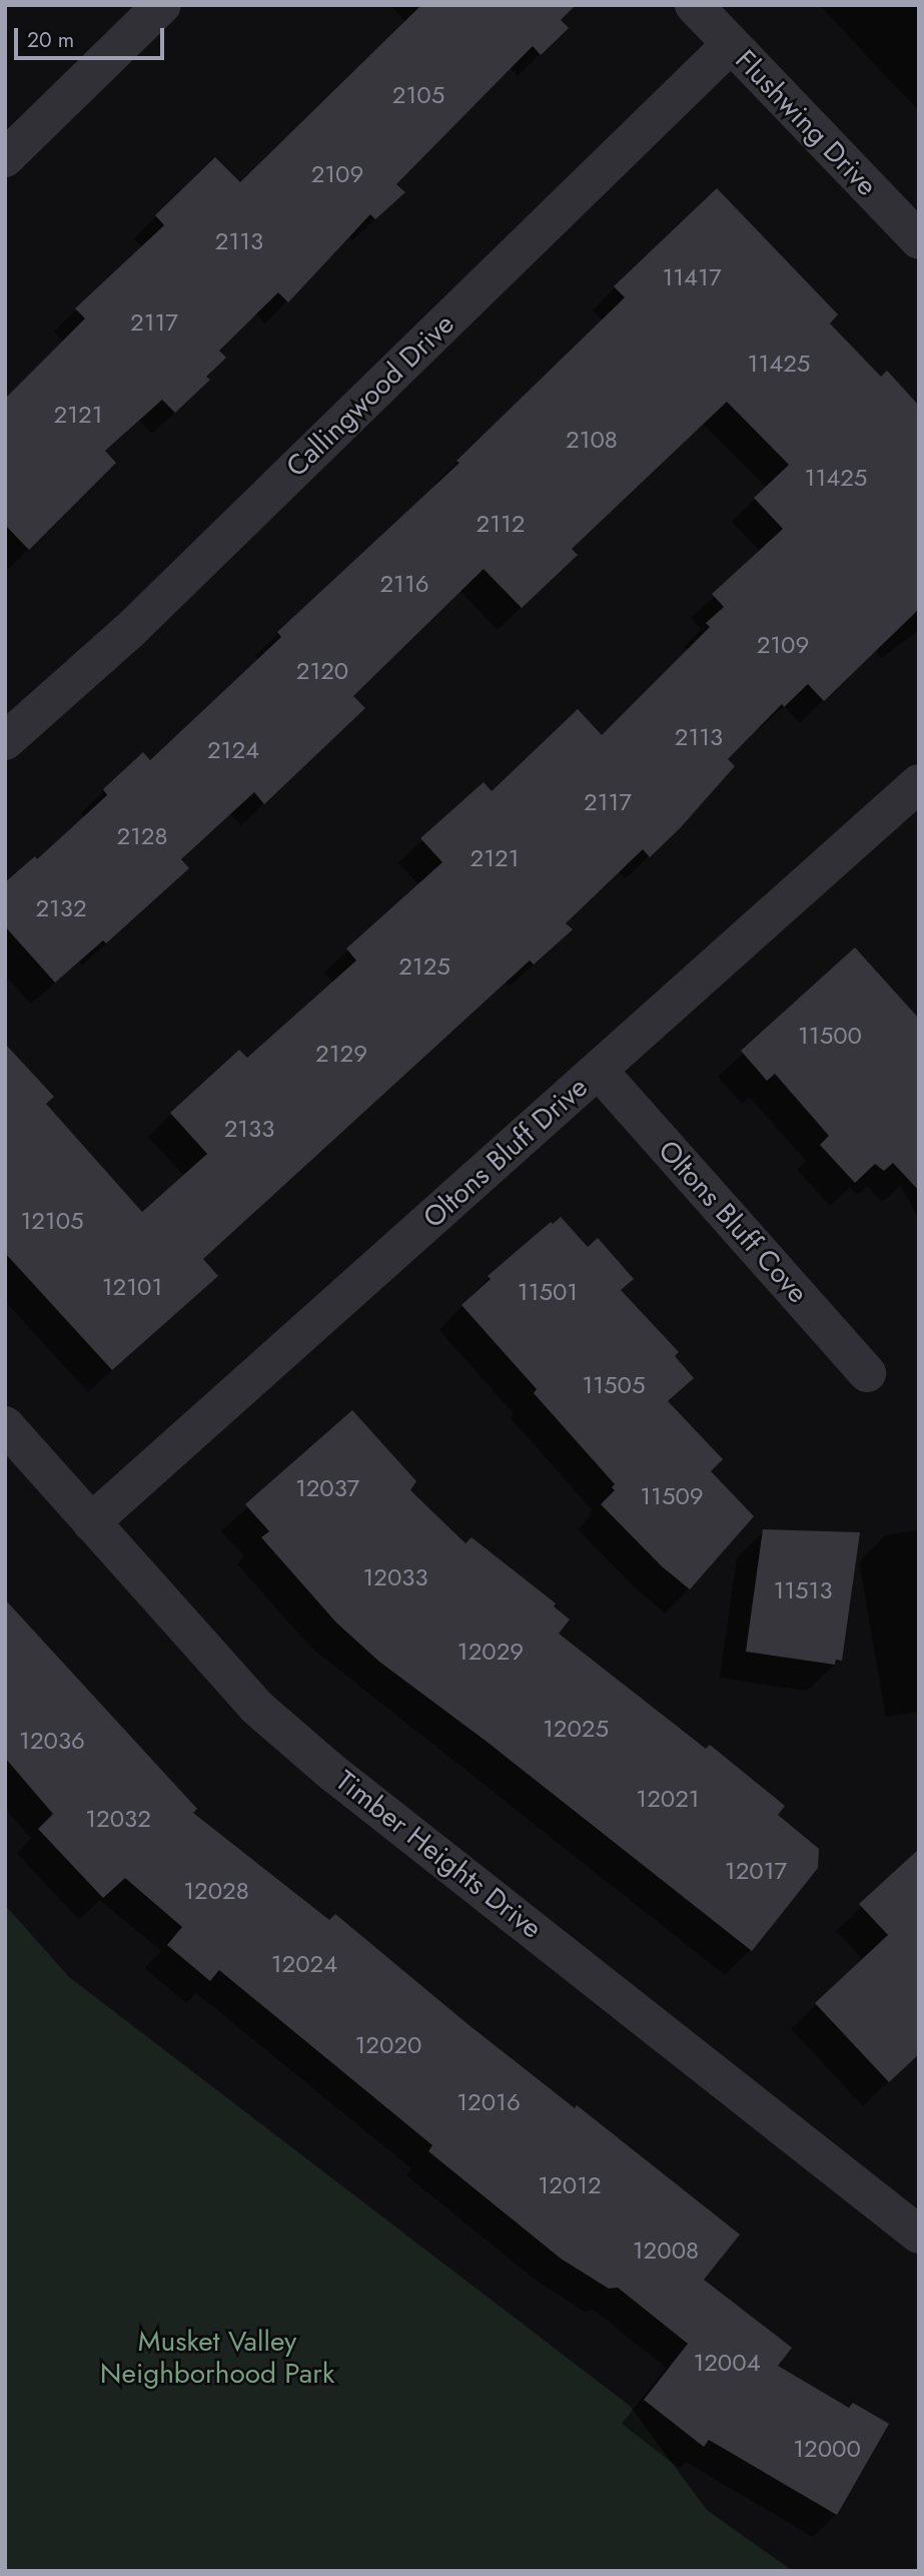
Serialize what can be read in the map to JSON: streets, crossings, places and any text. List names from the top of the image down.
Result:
{
  "streets": {
    "street": [
      "Flushwing Drive",
      "Callingwood Drive",
      "Oltons Bluff Drive",
      "Oltons Bluff Cove",
      "Timber Heights Drive"
    ]
  },
  "crossings": [
    ["Flushwing Drive", "Callingwood Drive"],
    ["Oltons Bluff Drive", "Oltons Bluff Cove"],
    ["Oltons Bluff Drive", "Timber Heights Drive"]
  ],
  "parks": ["Musket Valley Neighborhood Park"],
  "house_numbers": [
    "2105",
    "2109",
    "2113",
    "11417",
    "2117",
    "11425",
    "2121",
    "2108",
    "11425",
    "2112",
    "2116",
    "2109",
    "2120",
    "2113",
    "2124",
    "2117",
    "2128",
    "2121",
    "2132",
    "2125",
    "11500",
    "2129",
    "2133",
    "12105",
    "12101",
    "11501",
    "11505",
    "12037",
    "11509",
    "12033",
    "11513",
    "12029",
    "12025",
    "12036",
    "12021",
    "12032",
    "12017",
    "12028",
    "12024",
    "12020",
    "12016",
    "12012",
    "12008",
    "12004",
    "12000"
  ],
  "scale_bar": "20 m"
}
